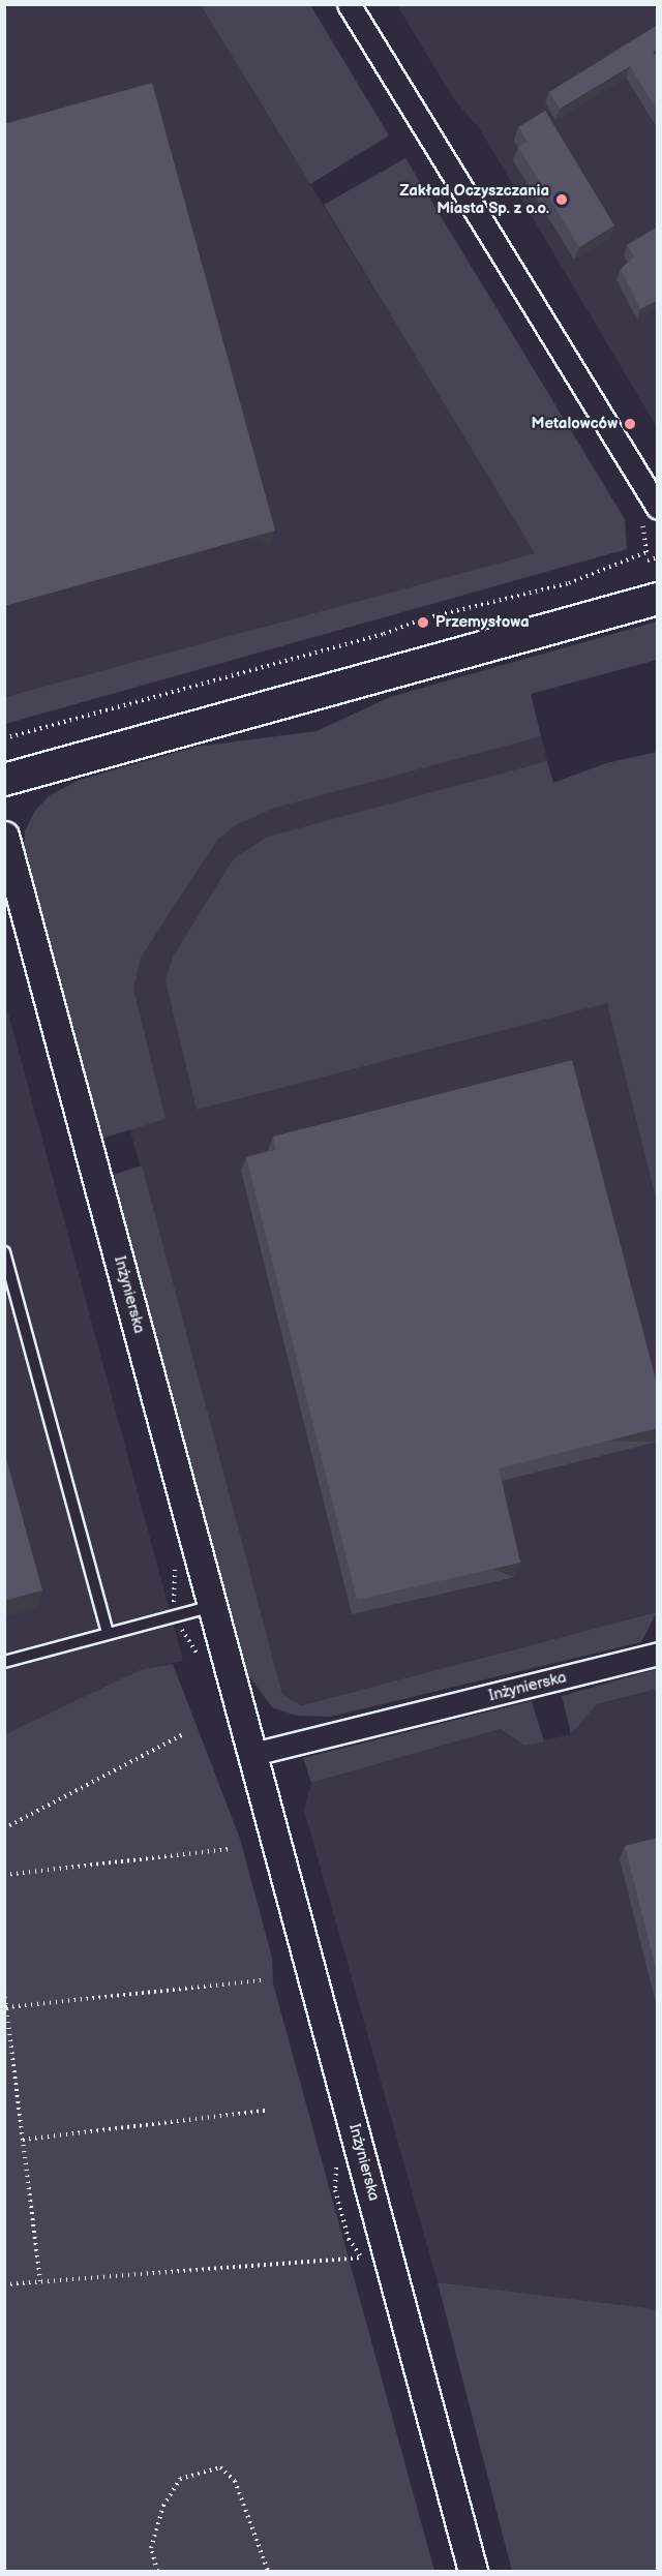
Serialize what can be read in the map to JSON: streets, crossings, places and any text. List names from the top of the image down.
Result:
{
  "streets": {
    "street": ["Inżynierska"]
  },
  "places": ["Zakład Oczyszczania Miasta Sp. z o.o.", "Metalowców", "Przemysłowa"]
}
